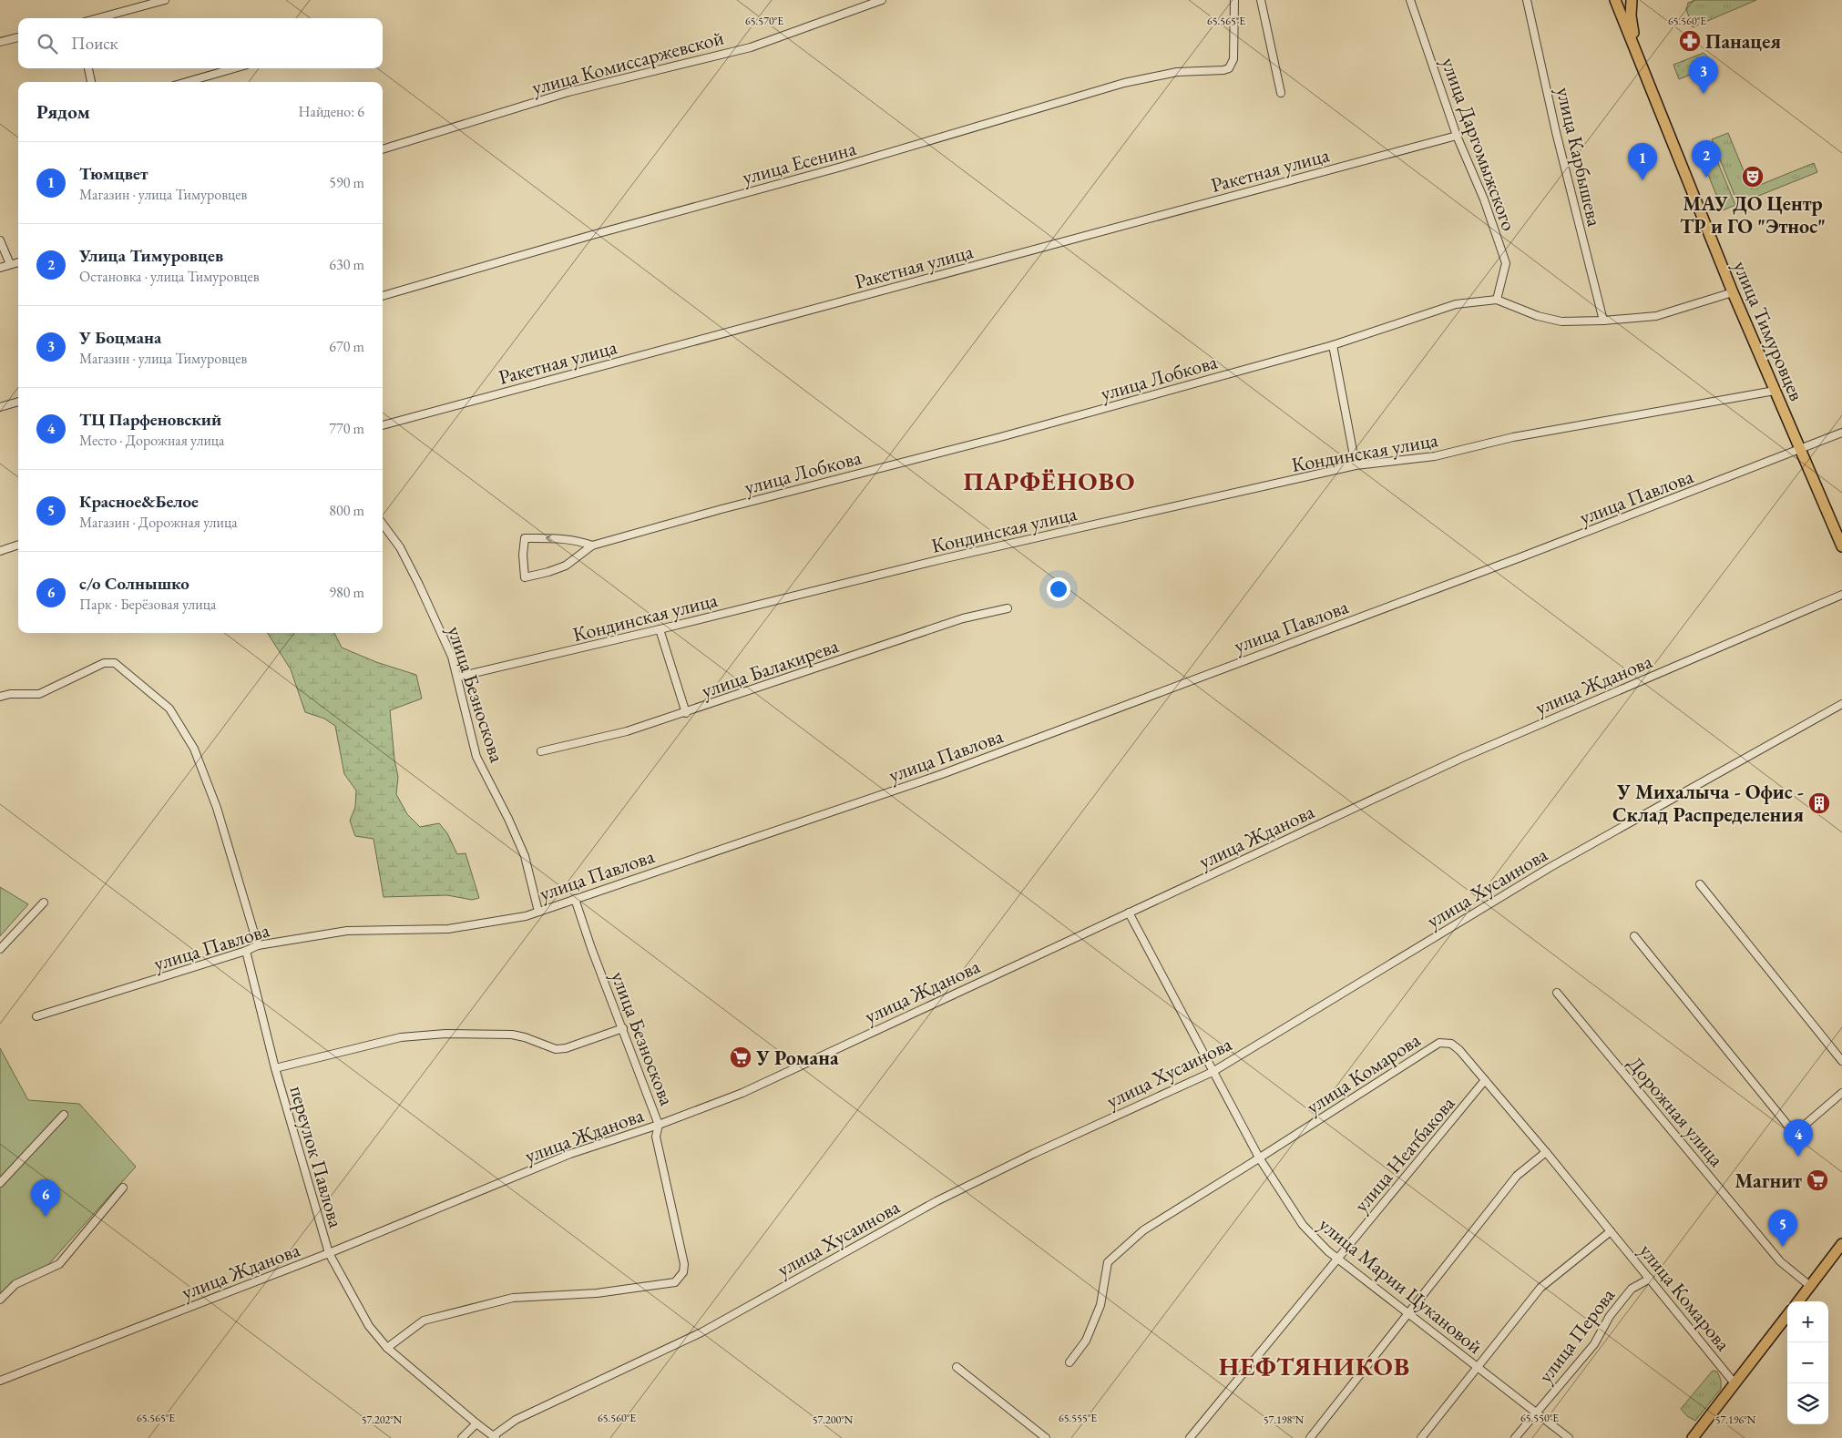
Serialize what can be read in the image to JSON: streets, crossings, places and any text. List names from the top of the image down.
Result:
{
  "streets": {
    "main road": ["улица Тимуровцев"],
    "street": [
      "улица Комиссаржевской",
      "улица Даргомыжского",
      "улица Карбышева",
      "улица Есенина",
      "Ракетная улица",
      "улица Лобкова",
      "Кондинская улица",
      "улица Павлова",
      "улица Балакирева",
      "улица Жданова",
      "улица Безноскова",
      "улица Хусаинова",
      "улица Комарова",
      "Дорожная улица",
      "улица Неатбакова",
      "переулок Павлова",
      "улица Марии Цукановой",
      "улица Перова"
    ]
  },
  "crossings": [
    ["улица Даргомыжского", "Ракетная улица"],
    ["улица Даргомыжского", "улица Лобкова"],
    ["улица Карбышева", "улица Лобкова"],
    ["улица Тимуровцев", "улица Лобкова"],
    ["улица Тимуровцев", "Кондинская улица"],
    ["улица Тимуровцев", "улица Павлова"],
    ["Кондинская улица", "улица Безноскова"],
    ["улица Павлова", "улица Безноскова"],
    ["улица Павлова", "переулок Павлова"],
    ["улица Жданова", "улица Безноскова"],
    ["улица Жданова", "переулок Павлова"],
    ["улица Жданова", "улица Марии Цукановой"],
    ["улица Безноскова", "переулок Павлова"],
    ["улица Хусаинова", "переулок Павлова"],
    ["улица Хусаинова", "улица Марии Цукановой"],
    ["улица Комарова", "улица Неатбакова"],
    ["улица Комарова", "улица Марии Цукановой"],
    ["улица Комарова", "улица Перова"],
    ["улица Неатбакова", "улица Марии Цукановой"],
    ["улица Марии Цукановой", "улица Перова"]
  ],
  "districts": ["ПАРФЁНОВО", "НЕФТЯНИКОВ"],
  "places": {
    "pharmacy": ["Панацея"],
    "theatre": ["МАУ ДО Центр ТР и ГО \"Этнос\""],
    "building": ["У Михалыча - Офис - Склад Распределения"],
    "supermarket": ["У Романа", "Магнит"]
  },
  "page": {
    "search": "Поиск",
    "pins": [
      "3",
      "2",
      "1",
      "4",
      "6",
      "5"
    ],
    "heading": ["Рядом", "Найдено: 6"],
    "list": [
      {
        "mark": "1",
        "name": "Тюмцвет",
        "note": "Магазин · улица Тимуровцев",
        "value": "590 m"
      },
      {
        "mark": "2",
        "name": "Улица Тимуровцев",
        "note": "Остановка · улица Тимуровцев",
        "value": "630 m"
      },
      {
        "mark": "3",
        "name": "У Боцмана",
        "note": "Магазин · улица Тимуровцев",
        "value": "670 m"
      },
      {
        "mark": "4",
        "name": "ТЦ Парфеновский",
        "note": "Место · Дорожная улица",
        "value": "770 m"
      },
      {
        "mark": "5",
        "name": "Красное&Белое",
        "note": "Магазин · Дорожная улица",
        "value": "800 m"
      },
      {
        "mark": "6",
        "name": "с/о Солнышко",
        "note": "Парк · Берёзовая улица",
        "value": "980 m"
      }
    ],
    "map_buttons": ["+", "−"]
  },
  "coordinates": [
    "65.570°E",
    "65.565°E",
    "65.560°E",
    "65.555°E",
    "65.550°E",
    "57.202°N",
    "57.200°N",
    "57.198°N",
    "57.196°N"
  ]
}
